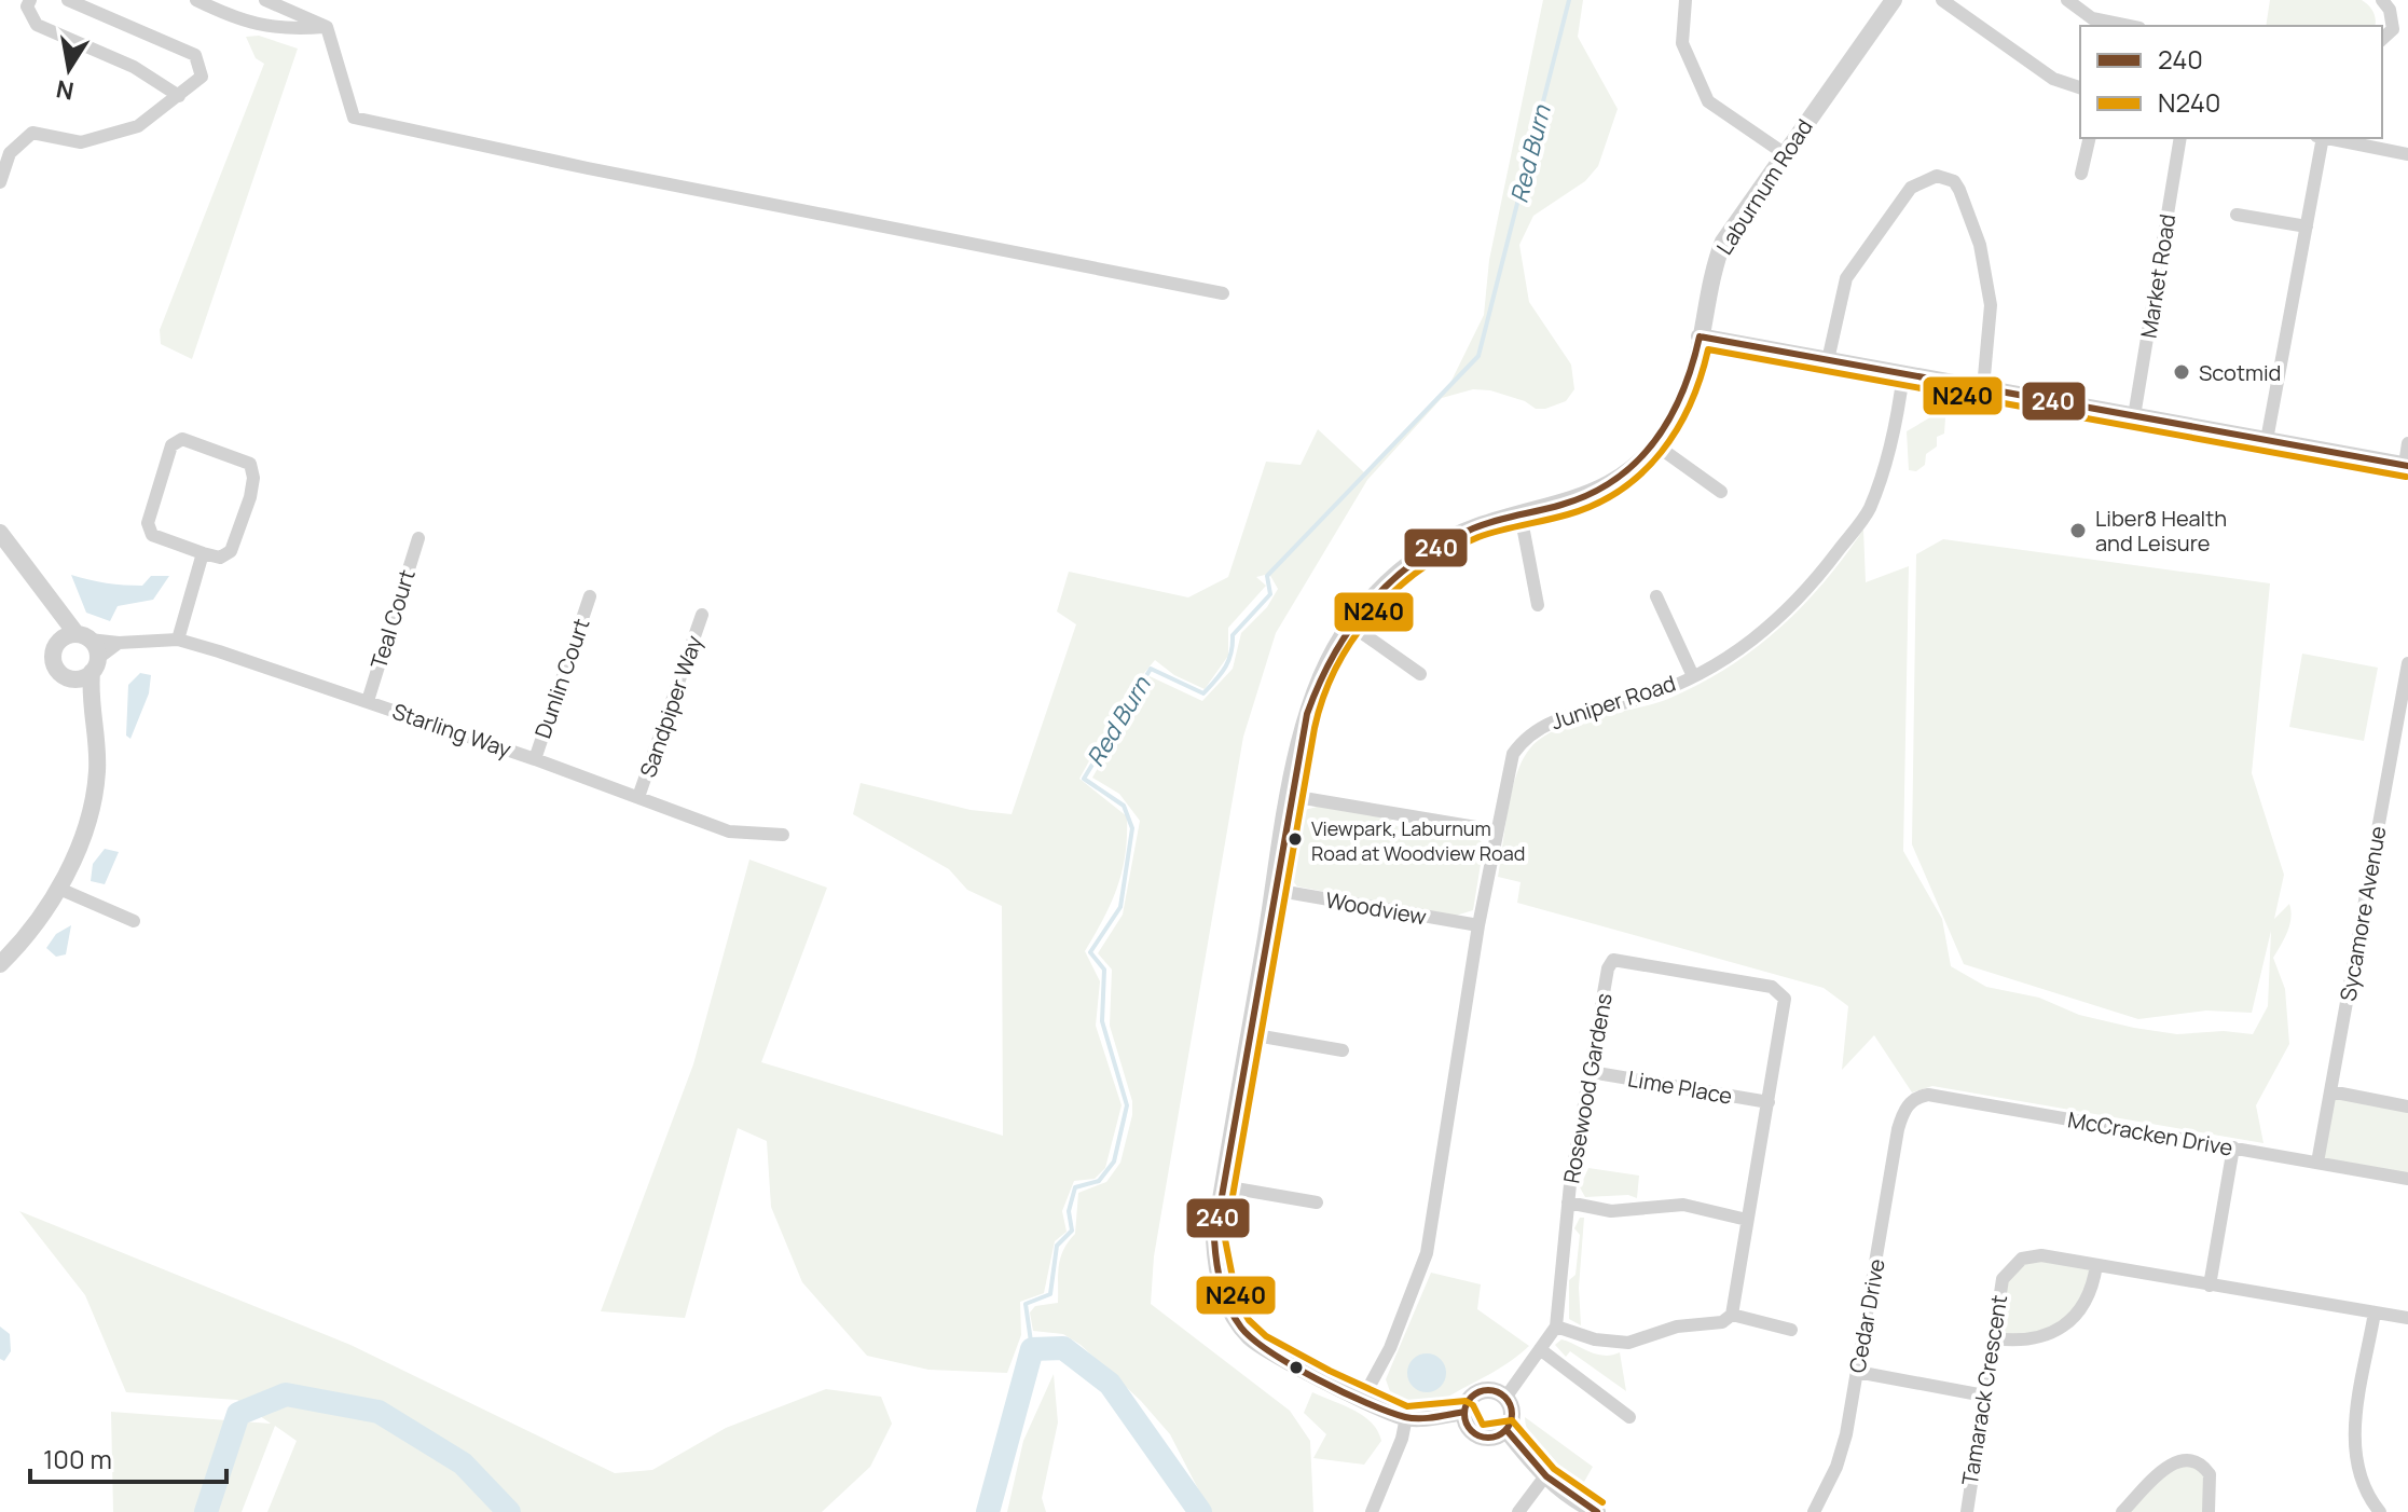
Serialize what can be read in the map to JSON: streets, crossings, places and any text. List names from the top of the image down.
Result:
{
  "streets": {
    "street": [
      "Laburnum Road",
      "Market Road",
      "Teal Court",
      "Dunlin Court",
      "Juniper Road",
      "Sandpiper Way",
      "Starling Way",
      "Woodview",
      "Sycamore Avenue",
      "Lime Place",
      "Rosewood Gardens",
      "McCracken Drive",
      "Cedar Drive",
      "Tamarack Crescent"
    ]
  },
  "crossings": [
    ["Laburnum Road", "Juniper Road"],
    ["Laburnum Road", "Woodview"],
    ["Teal Court", "Starling Way"],
    ["Dunlin Court", "Starling Way"],
    ["Juniper Road", "Woodview"],
    ["Sandpiper Way", "Starling Way"],
    ["Sycamore Avenue", "McCracken Drive"],
    ["Lime Place", "Rosewood Gardens"],
    ["McCracken Drive", "Cedar Drive"]
  ],
  "water": ["Red Burn"],
  "places": ["Scotmid", "Liber8 Health and Leisure", "Viewpark, Laburnum Road at Woodview Road"],
  "lines": ["transit line 240", "transit line N240"],
  "legend": ["240", "N240"],
  "scale_bar": "100 m",
  "north": "bottom"
}
